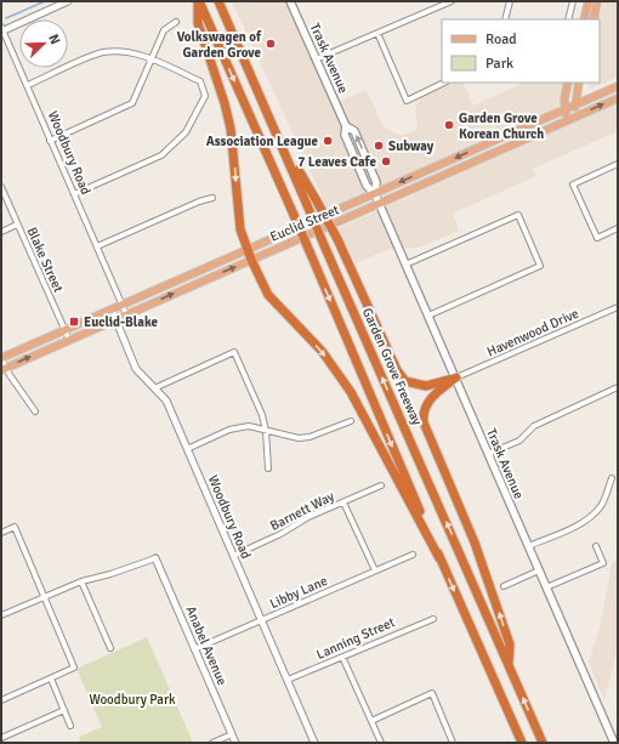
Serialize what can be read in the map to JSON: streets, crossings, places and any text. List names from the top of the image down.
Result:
{
  "streets": {
    "highway": ["Garden Grove Freeway"],
    "main road": ["Trask Avenue", "Euclid Street"],
    "street": [
      "Woodbury Road",
      "Blake Street",
      "Havenwood Drive",
      "Barnett Way",
      "Libby Lane",
      "Lanning Street",
      "Anabel Avenue"
    ]
  },
  "crossings": [
    ["Trask Avenue", "Euclid Street"],
    ["Trask Avenue", "Havenwood Drive"],
    ["Woodbury Road", "Euclid Street"],
    ["Woodbury Road", "Barnett Way"],
    ["Woodbury Road", "Libby Lane"],
    ["Woodbury Road", "Lanning Street"],
    ["Euclid Street", "Blake Street"],
    ["Libby Lane", "Anabel Avenue"]
  ],
  "parks": ["Woodbury Park"],
  "places": {
    "other": [
      "Volkswagen of Garden Grove",
      "Garden Grove Korean Church",
      "Association League",
      "Subway",
      "7 Leaves Cafe"
    ],
    "transit": ["Euclid-Blake"]
  },
  "legend": ["Road", "Park"],
  "north": "top right"
}
